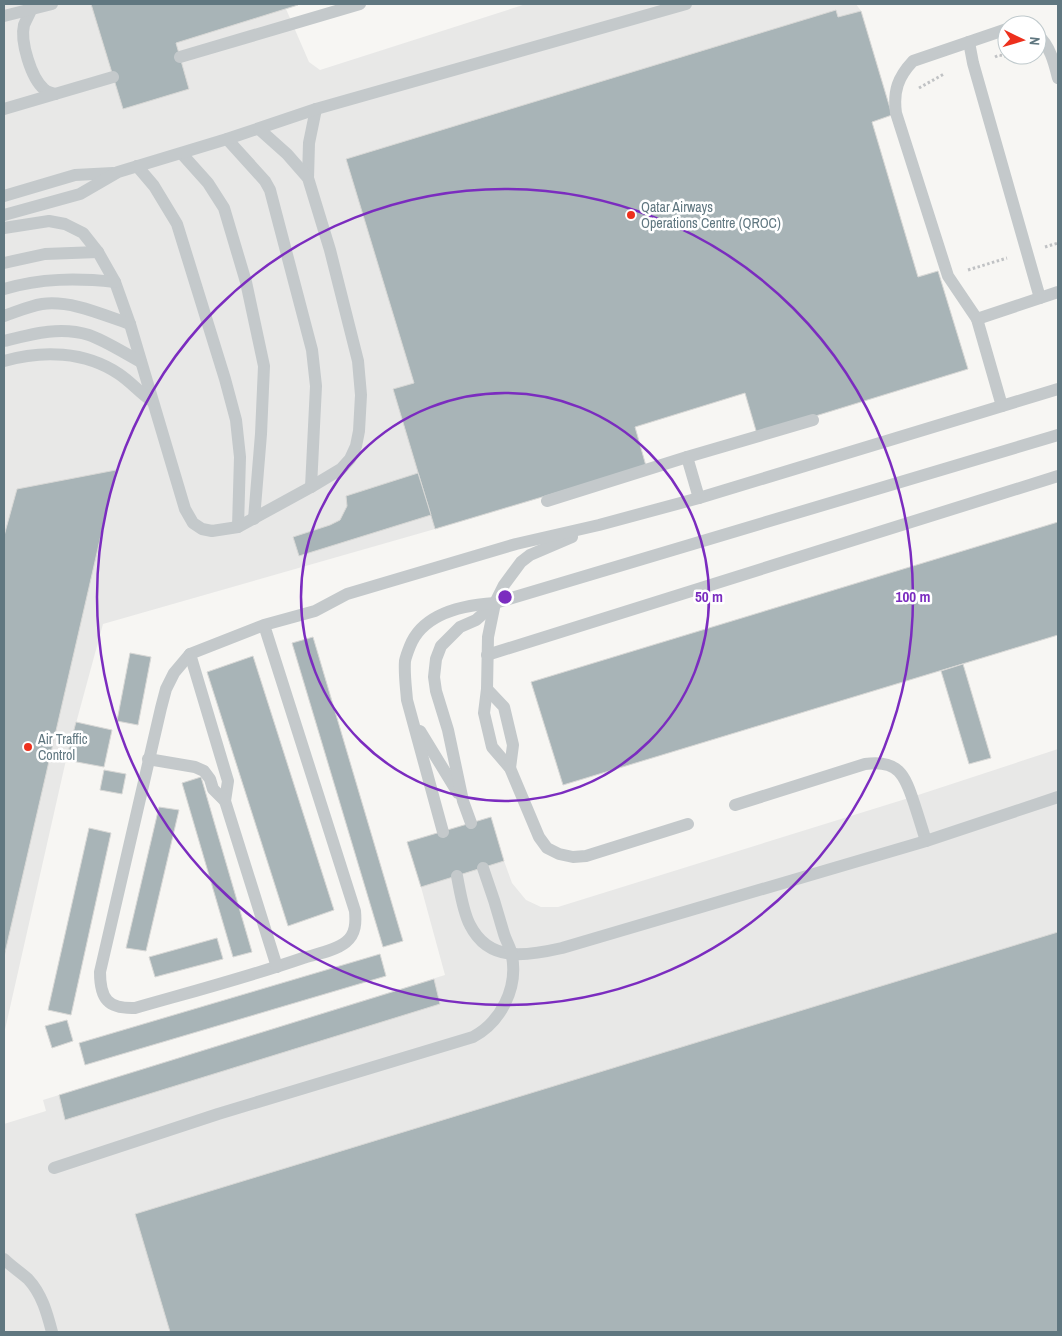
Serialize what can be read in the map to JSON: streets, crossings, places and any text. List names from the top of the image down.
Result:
{
  "places": ["Qatar Airways Operations Centre (QROC)", "Air Traffic Control"],
  "north": "right",
  "rings": ["50 m", "100 m"]
}
